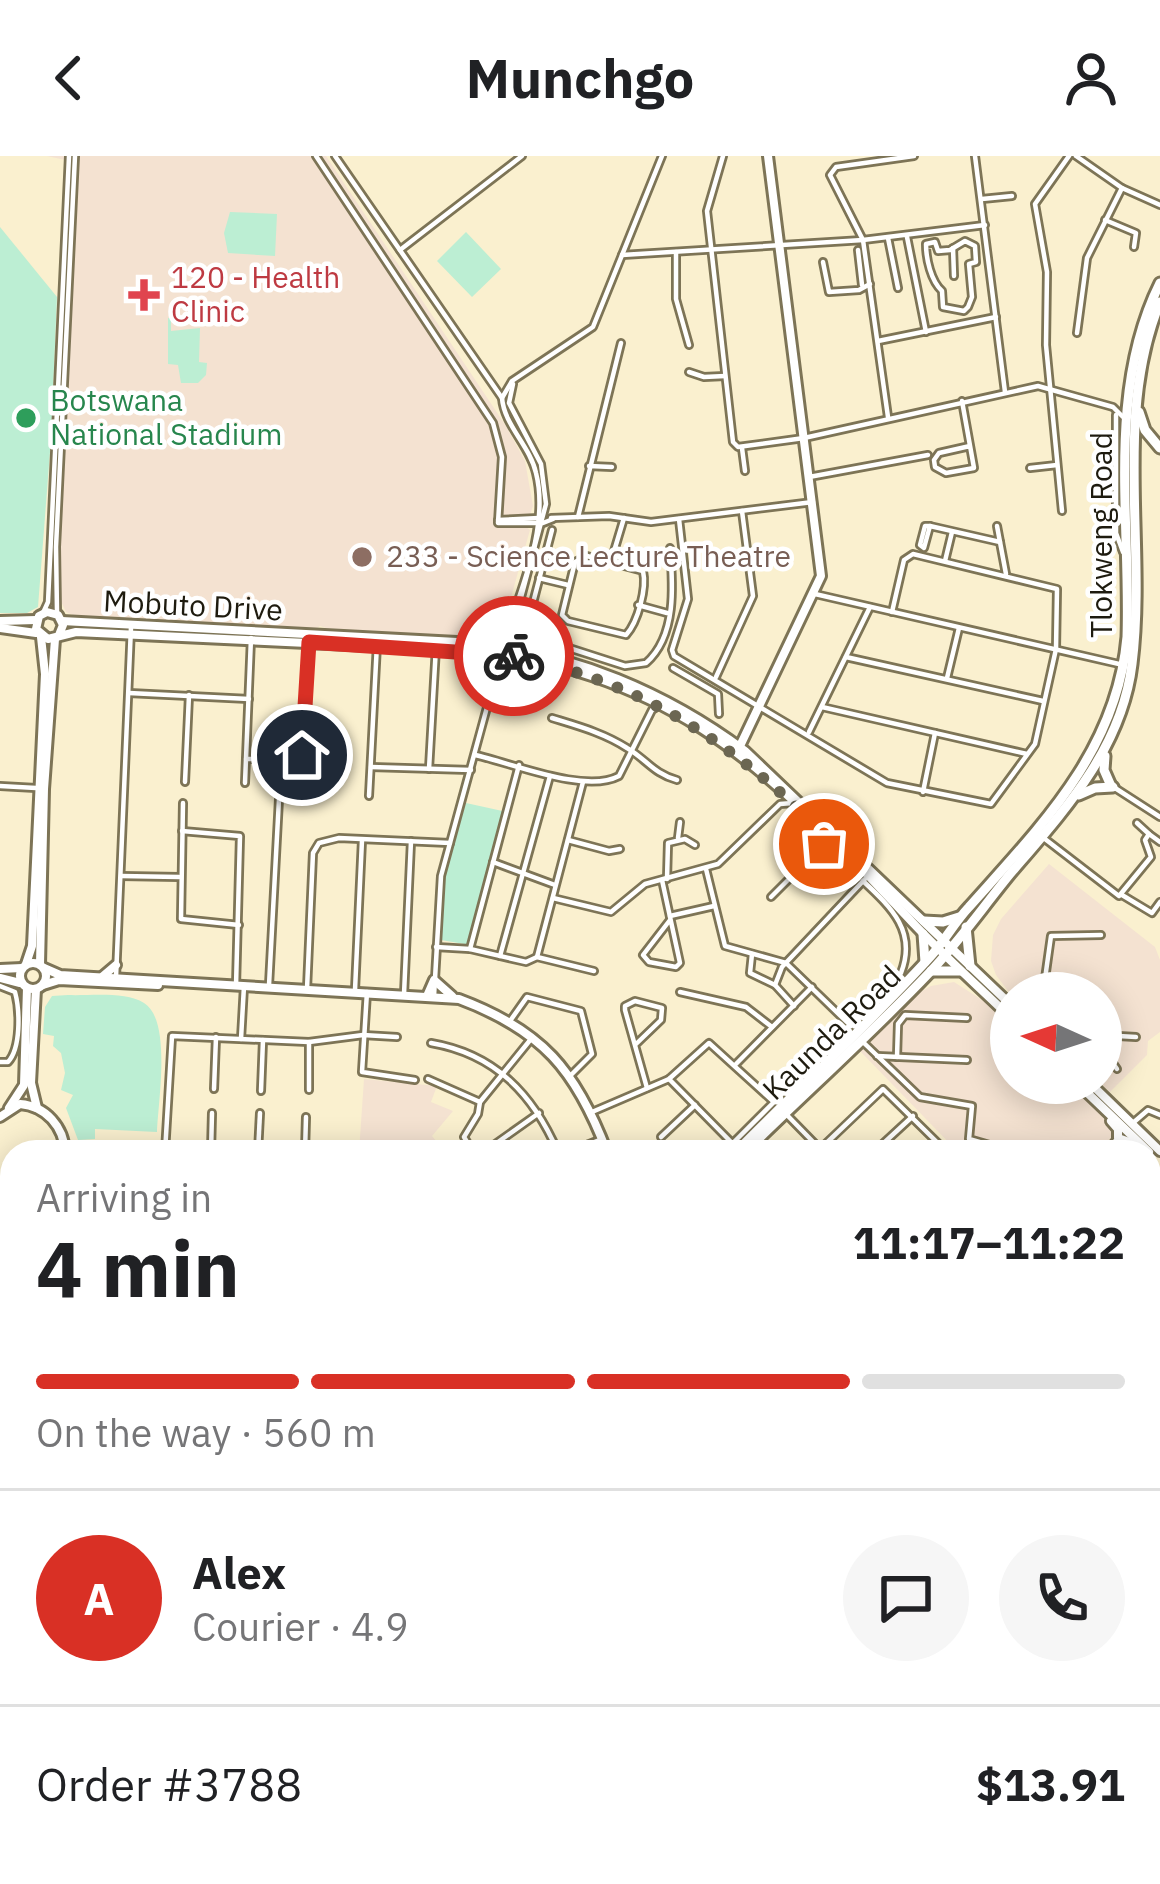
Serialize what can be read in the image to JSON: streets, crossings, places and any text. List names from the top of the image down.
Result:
{
  "streets": {
    "main road": ["Tlokweng Road", "Mobuto Drive", "Kaunda Road"]
  },
  "crossings": [
    ["Tlokweng Road", "Kaunda Road"]
  ],
  "places": {
    "health": ["120 - Health Clinic"],
    "other": ["Botswana National Stadium", "233 - Science Lecture Theatre"]
  },
  "north": "left",
  "page": {
    "header": "Munchgo",
    "heading": ["4 min", "Arriving in", "11:17–11:22"],
    "panel": [
      "Alex",
      "Courier · 4.9",
      "Order #3788",
      "$13.91"
    ],
    "bar": "On the way · 560 m",
    "round": "A"
  }
}
